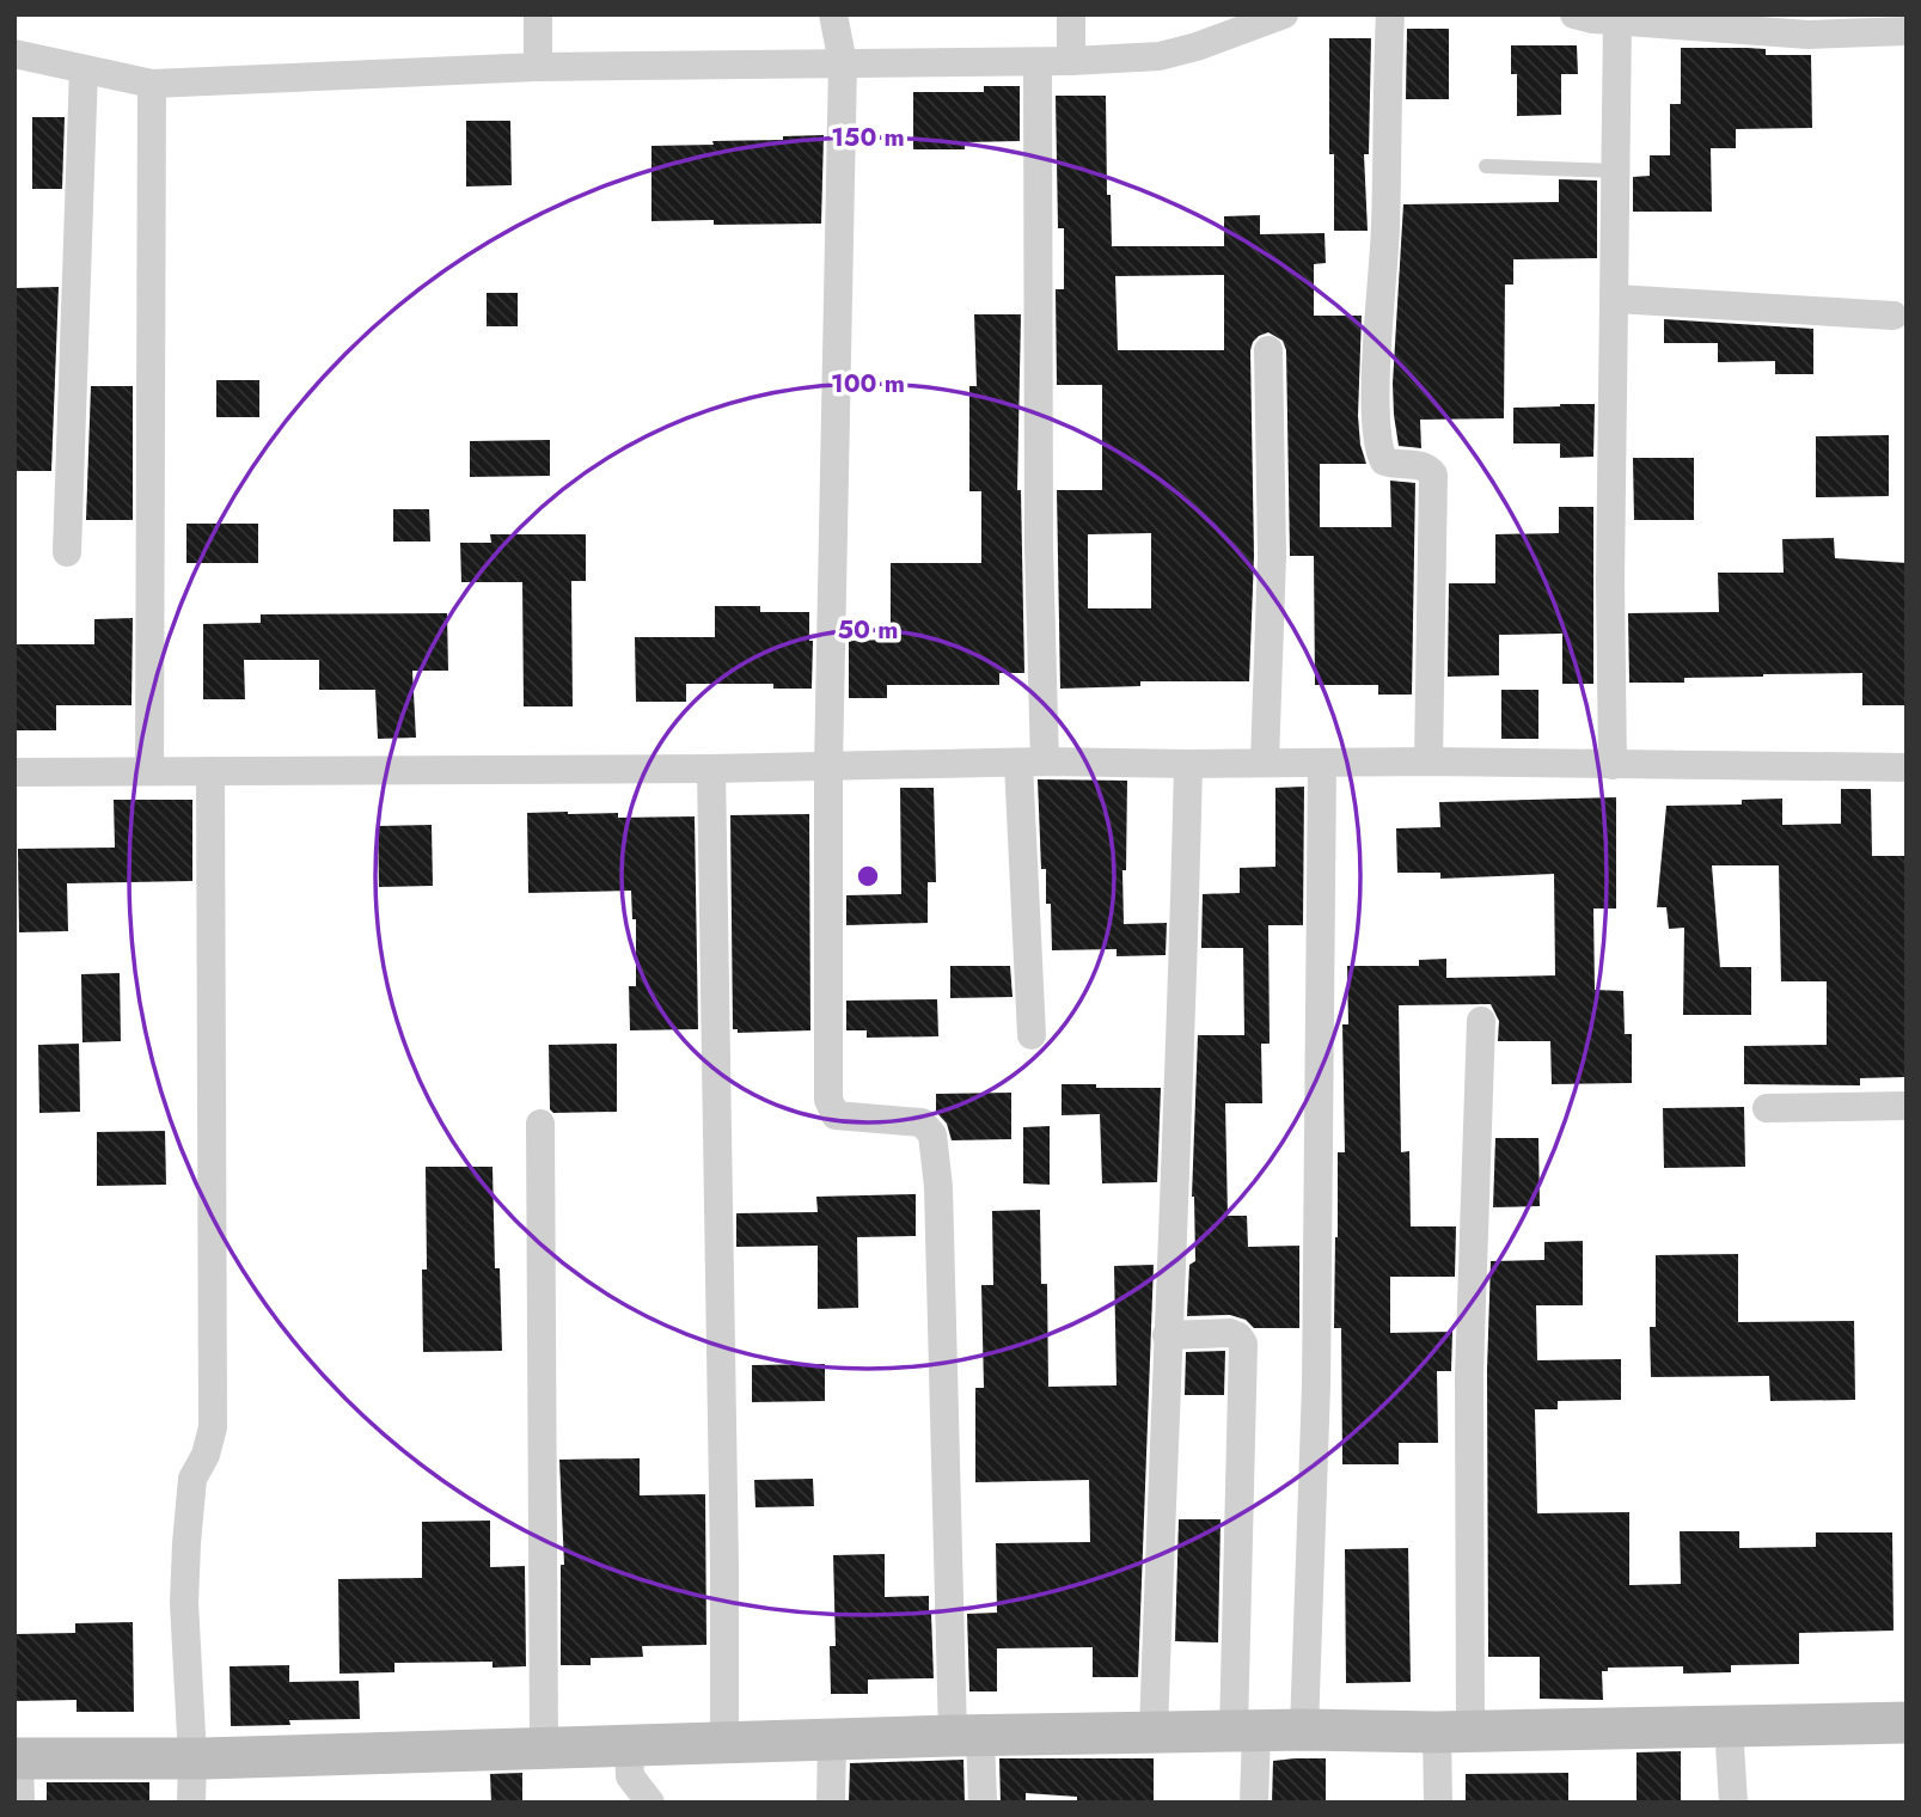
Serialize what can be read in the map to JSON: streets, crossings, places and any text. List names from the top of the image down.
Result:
{
  "rings": ["150 m", "100 m", "50 m"]
}
